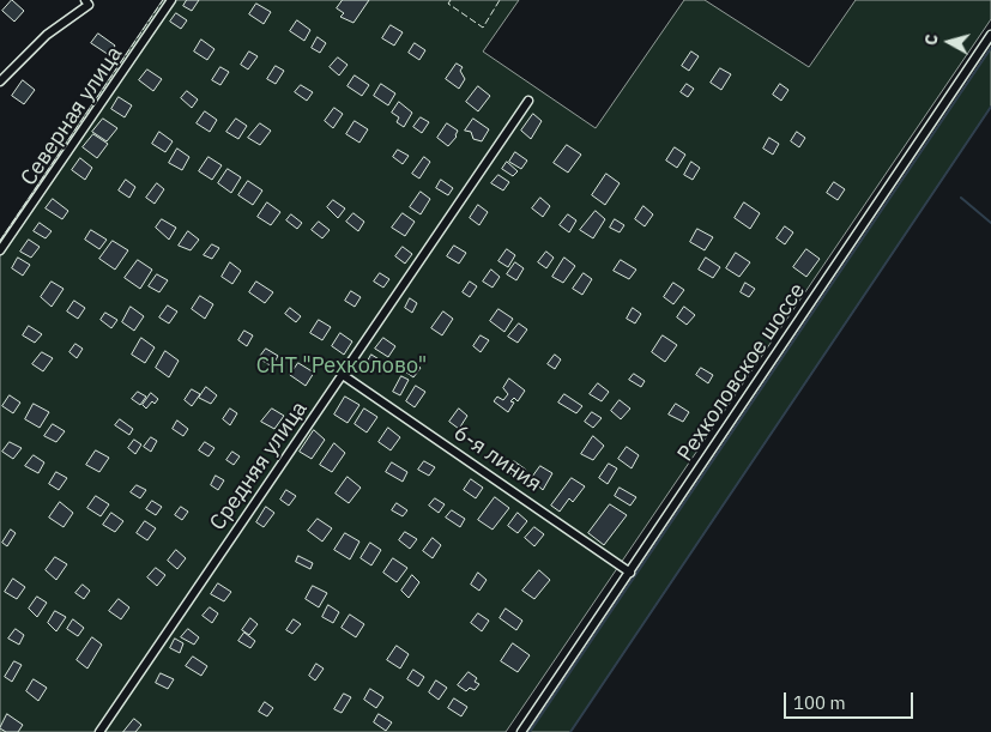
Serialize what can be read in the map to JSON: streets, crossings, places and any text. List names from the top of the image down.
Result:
{
  "streets": {
    "street": [
      "Северная улица",
      "Рехколовское шоссе",
      "6-я линия",
      "Средняя улица"
    ]
  },
  "crossings": [
    ["Рехколовское шоссе", "6-я линия"],
    ["6-я линия", "Средняя улица"]
  ],
  "parks": ["СНТ \"Рехколово\""],
  "scale_bar": "100 m",
  "north": "left"
}
